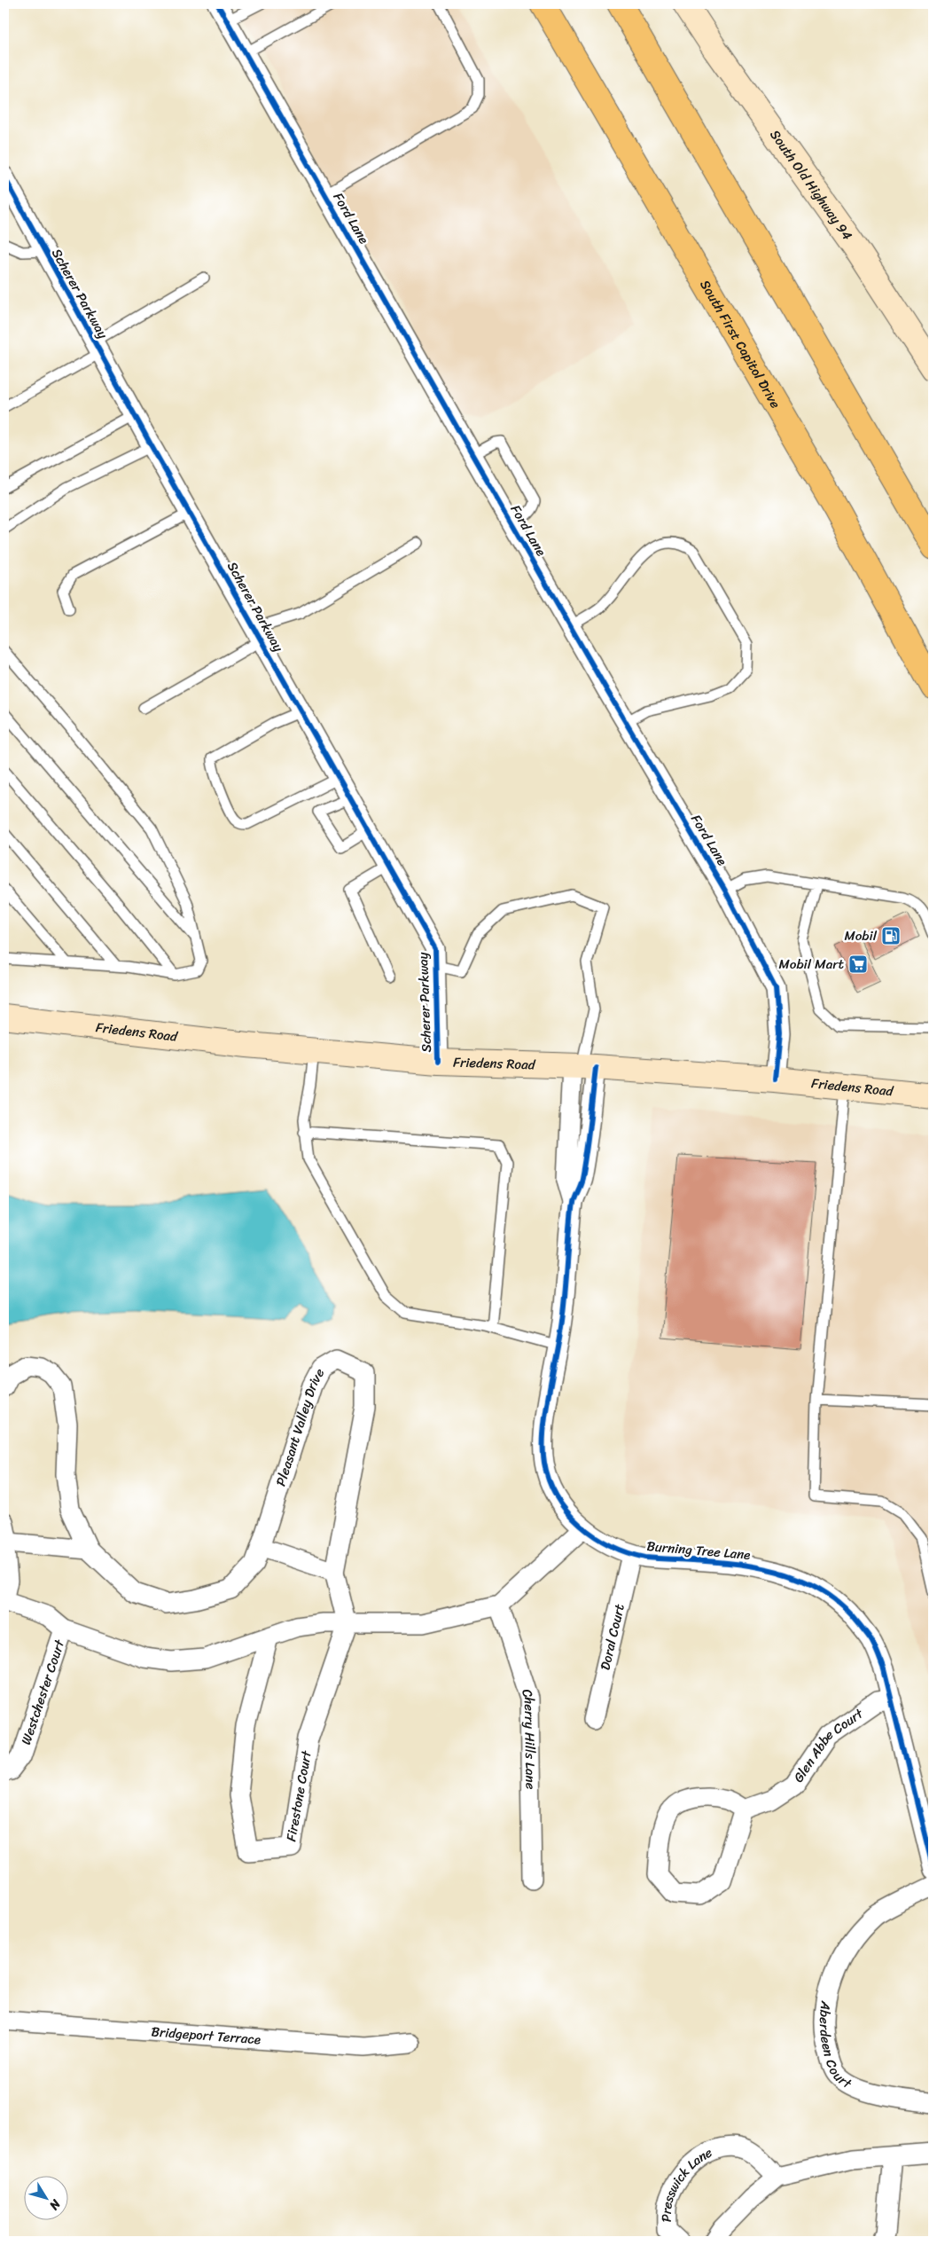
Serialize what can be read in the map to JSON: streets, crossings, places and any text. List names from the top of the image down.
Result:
{
  "streets": {
    "highway": ["South First Capitol Drive"],
    "main road": ["South Old Highway 94", "Friedens Road"],
    "street": [
      "Ford Lane",
      "Scherer Parkway",
      "Pleasant Valley Drive",
      "Burning Tree Lane",
      "Doral Court",
      "Westchester Court",
      "Cherry Hills Lane",
      "Glen Abbe Court",
      "Firestone Court",
      "Bridgeport Terrace",
      "Aberdeen Court",
      "Presswick Lane"
    ]
  },
  "crossings": [
    ["Ford Lane", "Friedens Road"],
    ["Scherer Parkway", "Friedens Road"],
    ["Friedens Road", "Burning Tree Lane"],
    ["Pleasant Valley Drive", "Firestone Court"],
    ["Burning Tree Lane", "Doral Court"],
    ["Burning Tree Lane", "Glen Abbe Court"]
  ],
  "places": {
    "fuel station": ["Mobil"],
    "supermarket": ["Mobil Mart"]
  },
  "north": "bottom right"
}
